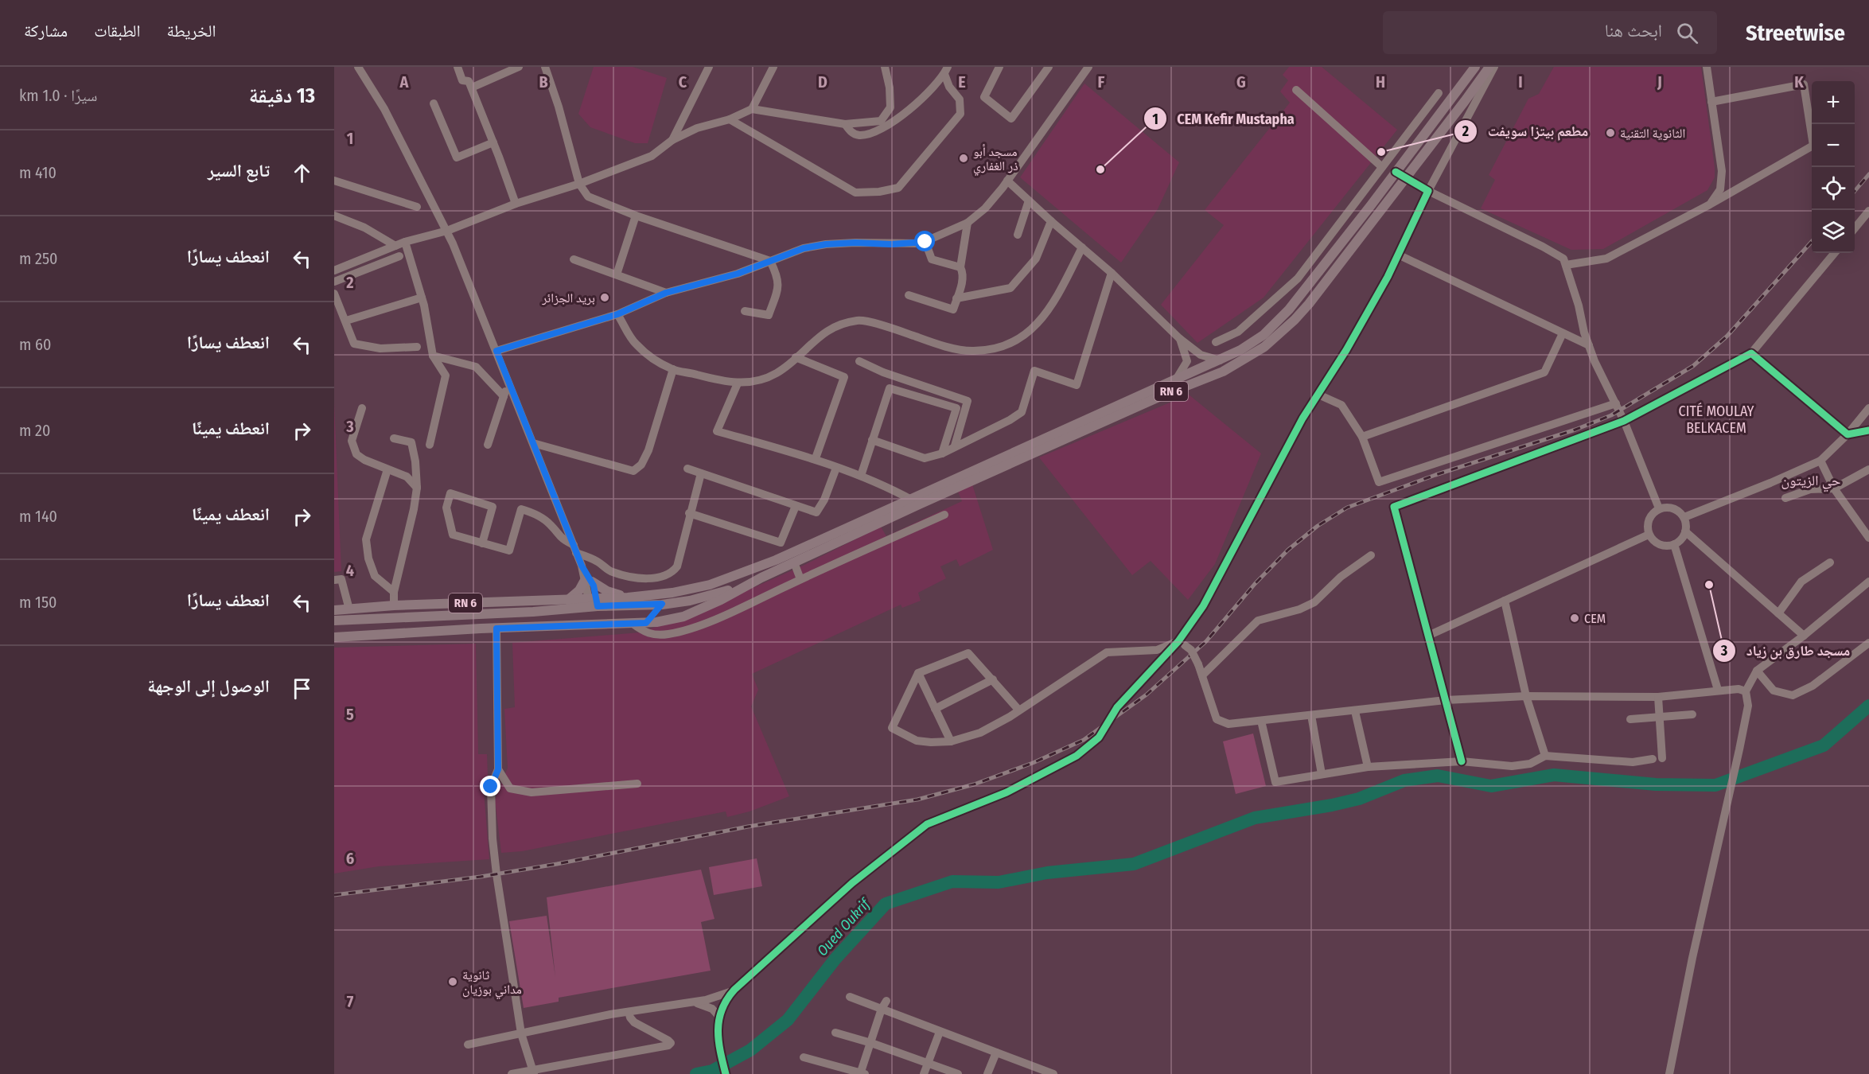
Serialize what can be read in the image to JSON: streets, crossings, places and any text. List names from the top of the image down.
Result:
{
  "streets": {
    "main road": ["RN 6"]
  },
  "districts": ["CITÉ MOULAY BELKACEM", "حي الزيتون"],
  "water": ["Oued Oukrif"],
  "places": [
    "الثانوية التقنية",
    "مطعم بيتزا سويفت",
    "مسجد أبو ذر الغفاري",
    "CEM Kefir Mustapha",
    "بريد الجزائر",
    "مسجد طارق بن زياد",
    "CEM",
    "ثانوية مداني بوزيان"
  ],
  "page": {
    "header": "Streetwise",
    "search": "ابحث هنا",
    "nav": ["الخريطة", "الطبقات", "مشاركة"],
    "heading": ["13 دقيقة", "سيرًا · 1.0 km"],
    "map_buttons": ["+", "−"],
    "list": [
      ["تابع السير", "410 m"],
      ["انعطف يسارًا", "250 m"],
      ["انعطف يسارًا", "60 m"],
      ["انعطف يمينًا", "20 m"],
      ["انعطف يمينًا", "140 m"],
      ["انعطف يسارًا", "150 m"],
      "الوصول إلى الوجهة"
    ]
  },
  "grid": {
    "columns": [
      "A",
      "B",
      "C",
      "D",
      "E",
      "F",
      "G",
      "H",
      "I",
      "J",
      "K"
    ],
    "rows": [
      "1",
      "2",
      "3",
      "4",
      "5",
      "6",
      "7"
    ]
  }
}
